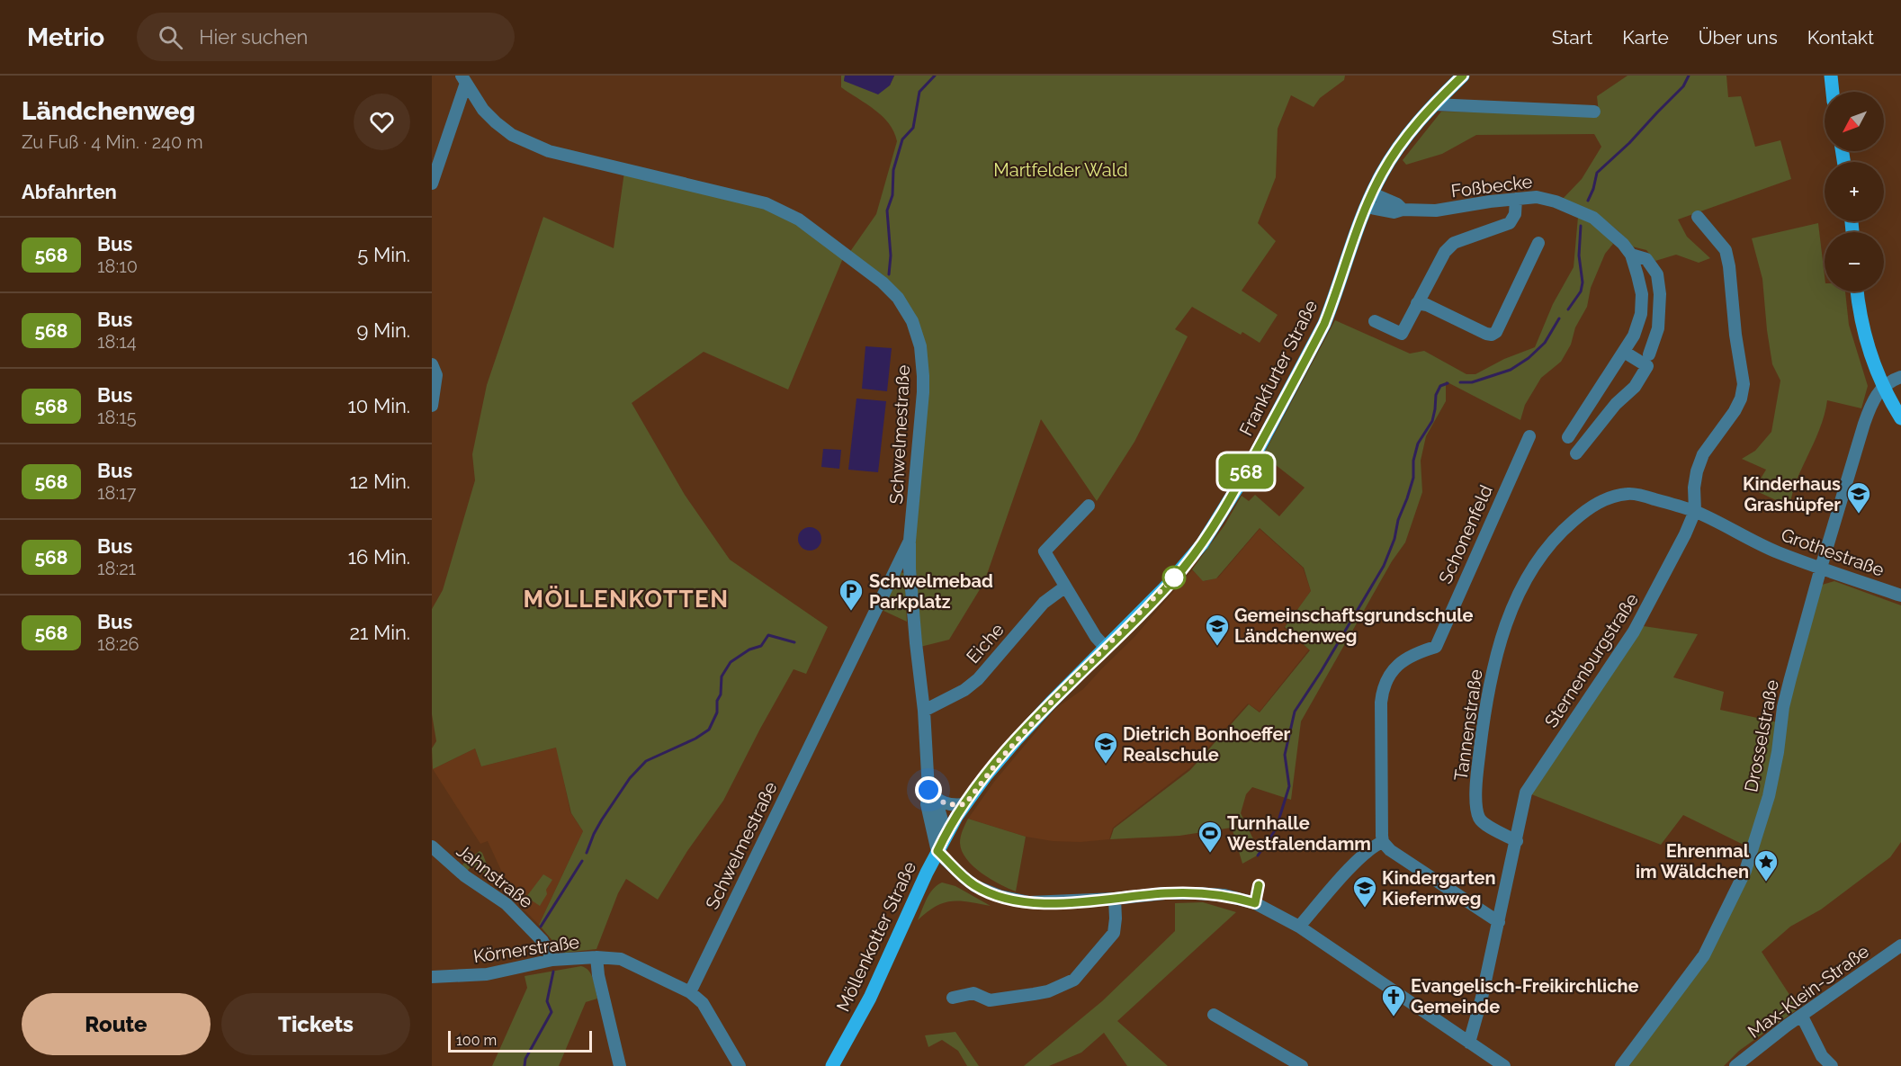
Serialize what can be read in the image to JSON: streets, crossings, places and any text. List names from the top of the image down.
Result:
{
  "streets": {
    "main road": ["Frankfurter Straße", "Möllenkotter Straße"],
    "street": [
      "Foßbecke",
      "Schwelmestraße",
      "Schonenfeld",
      "Grothestraße",
      "Eiche",
      "Sternenburgstraße",
      "Tannenstraße",
      "Drosselstraße",
      "Jahnstraße",
      "Körnerstraße",
      "Max-Klein-Straße"
    ]
  },
  "crossings": [
    ["Foßbecke", "Frankfurter Straße"],
    ["Frankfurter Straße", "Möllenkotter Straße"],
    ["Schwelmestraße", "Möllenkotter Straße"],
    ["Schwelmestraße", "Körnerstraße"],
    ["Grothestraße", "Sternenburgstraße"],
    ["Grothestraße", "Tannenstraße"],
    ["Grothestraße", "Drosselstraße"],
    ["Eiche", "Möllenkotter Straße"],
    ["Sternenburgstraße", "Tannenstraße"],
    ["Jahnstraße", "Körnerstraße"]
  ],
  "districts": ["MÖLLENKOTTEN"],
  "parks": ["Martfelder Wald"],
  "places": {
    "school or university": [
      "Kinderhaus Grashüpfer",
      "Gemeinschaftsgrundschule Ländchenweg",
      "Dietrich Bonhoeffer Realschule",
      "Kindergarten Kiefernweg"
    ],
    "parking": ["Schwelmebad Parkplatz"],
    "sports": ["Turnhalle Westfalendamm"],
    "place": ["Ehrenmal im Wäldchen"],
    "church": ["Evangelisch-Freikirchliche Gemeinde"]
  },
  "lines": ["bus line 568"],
  "scale_bar": "100 m",
  "north": "bottom left",
  "page": {
    "header": "Metrio",
    "search": "Hier suchen",
    "nav": [
      "Start",
      "Karte",
      "Über uns",
      "Kontakt"
    ],
    "heading": [
      ["Ländchenweg", "Zu Fuß · 4 Min. · 240 m"],
      "Abfahrten"
    ],
    "on_map": "568",
    "map_buttons": ["+", "−"],
    "list": [
      {
        "mark": "568",
        "name": "Bus",
        "note": "18:10",
        "value": "5 Min."
      },
      {
        "mark": "568",
        "name": "Bus",
        "note": "18:14",
        "value": "9 Min."
      },
      {
        "mark": "568",
        "name": "Bus",
        "note": "18:15",
        "value": "10 Min."
      },
      {
        "mark": "568",
        "name": "Bus",
        "note": "18:17",
        "value": "12 Min."
      },
      {
        "mark": "568",
        "name": "Bus",
        "note": "18:21",
        "value": "16 Min."
      },
      {
        "mark": "568",
        "name": "Bus",
        "note": "18:26",
        "value": "21 Min."
      }
    ],
    "buttons": ["Route", "Tickets"],
    "scale": "100 m"
  }
}
